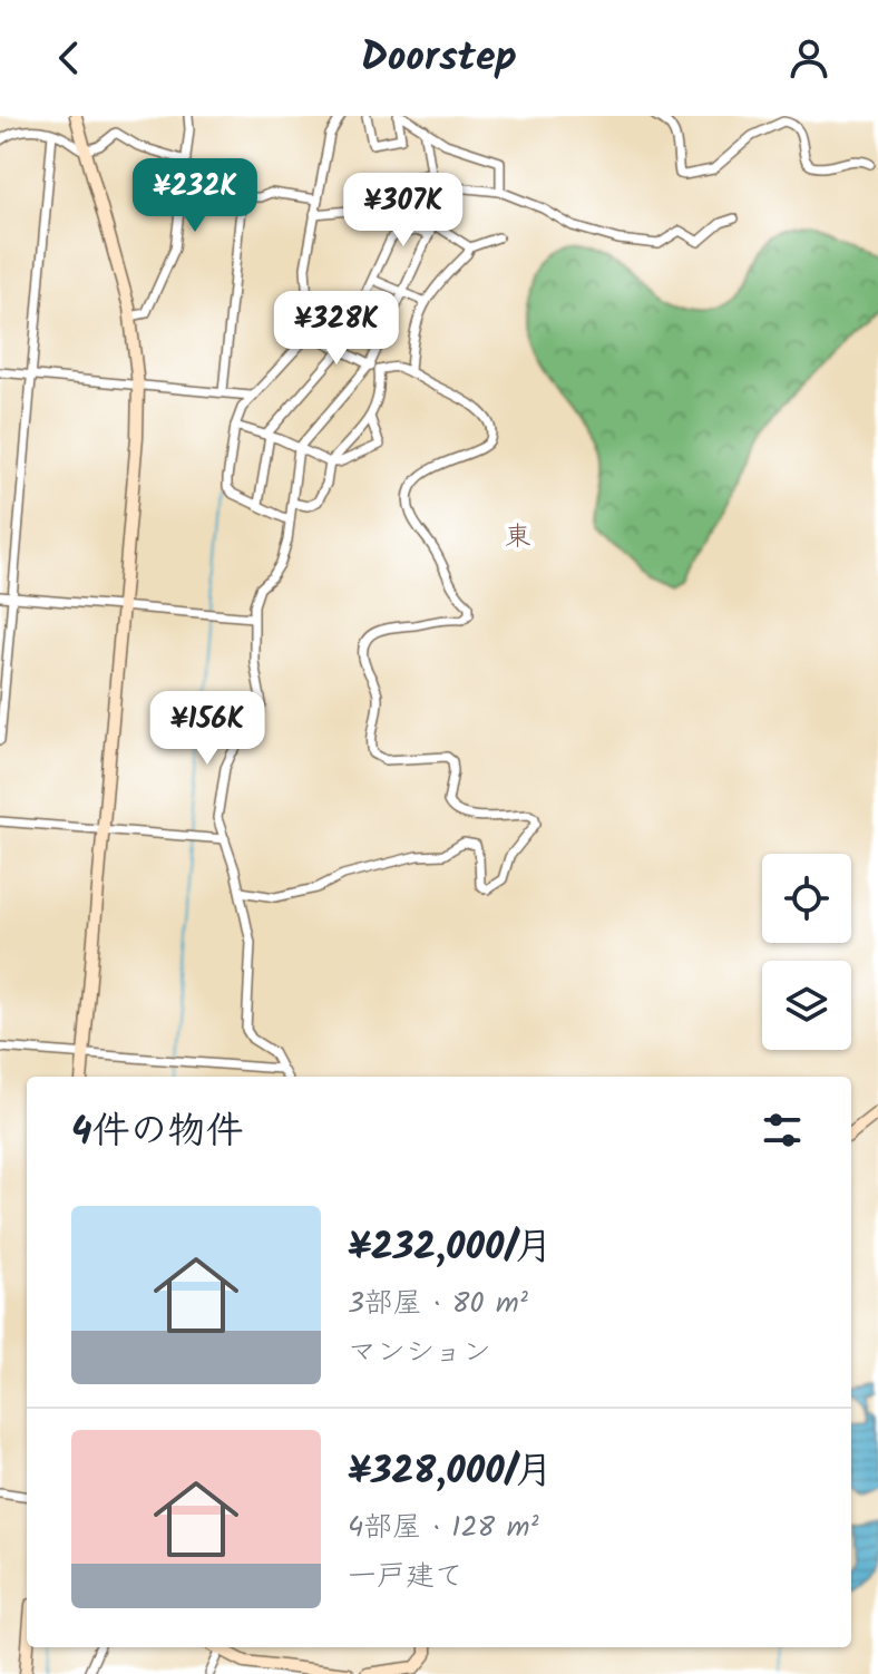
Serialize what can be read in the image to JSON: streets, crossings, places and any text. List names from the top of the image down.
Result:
{
  "districts": ["東"],
  "page": {
    "header": "Doorstep",
    "price": [
      "¥232K",
      "¥307K",
      "¥328K",
      "¥156K"
    ],
    "heading": "4件の物件",
    "list": [
      {
        "name": "¥232,000/月",
        "note": "3部屋 · 80 m² · マンション"
      },
      {
        "name": "¥328,000/月",
        "note": "4部屋 · 128 m² · 一戸建て"
      }
    ]
  }
}
